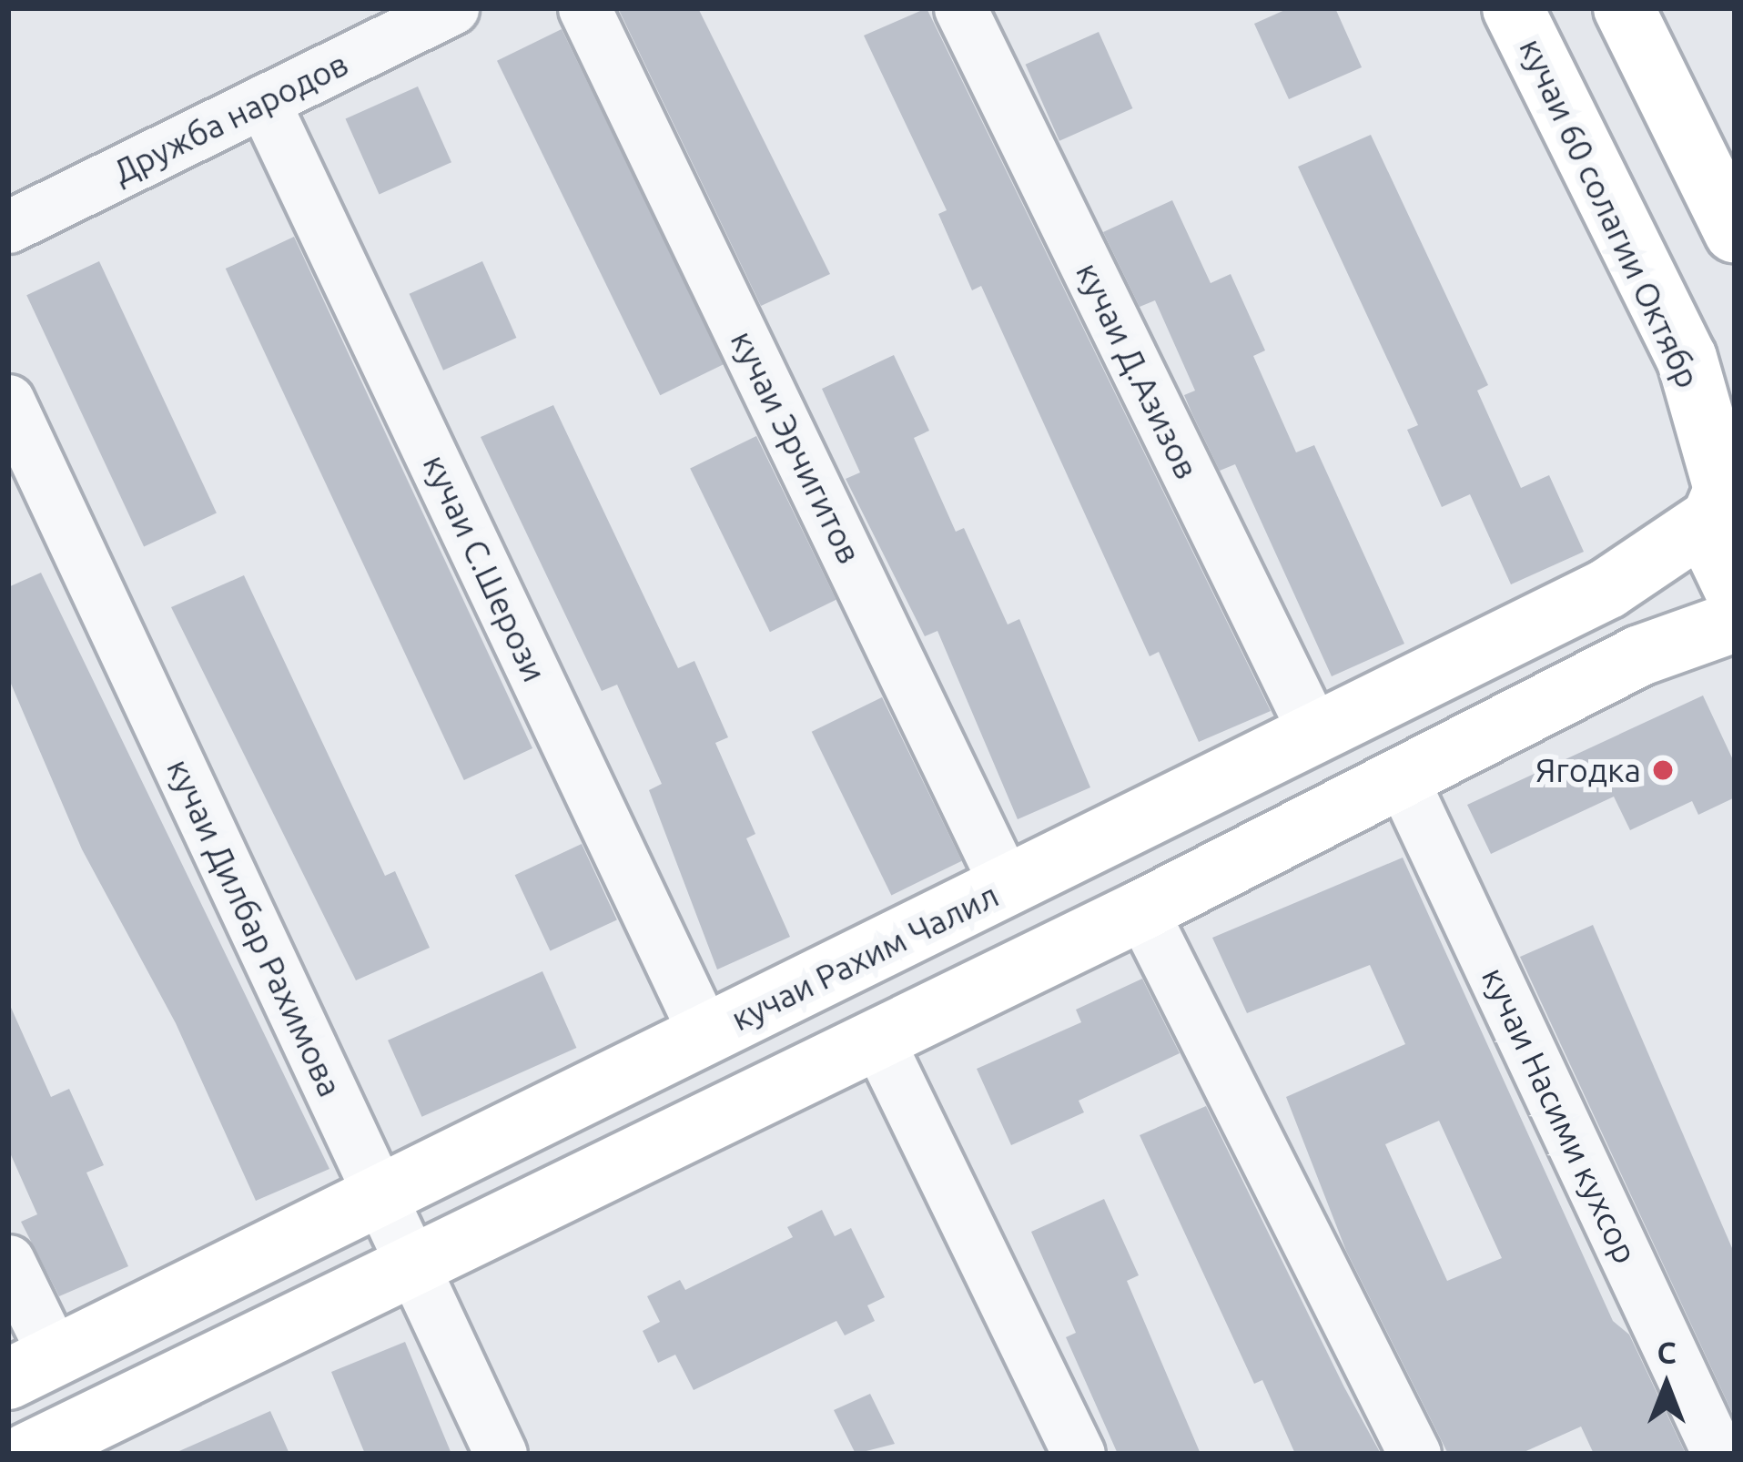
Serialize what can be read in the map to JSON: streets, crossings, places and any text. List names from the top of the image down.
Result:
{
  "streets": {
    "main road": ["кучаи 60 солагии Октябр", "кучаи Рахим Чалил"],
    "street": [
      "Дружба народов",
      "кучаи Д.Азизов",
      "кучаи Эрчигитов",
      "кучаи С.Шерози",
      "кучаи Дилбар Рахимова",
      "кучаи Насими кухсор"
    ]
  },
  "crossings": [
    ["Дружба народов", "кучаи С.Шерози"],
    ["кучаи 60 солагии Октябр", "кучаи Рахим Чалил"],
    ["кучаи Д.Азизов", "кучаи Рахим Чалил"],
    ["кучаи Эрчигитов", "кучаи Рахим Чалил"],
    ["кучаи С.Шерози", "кучаи Рахим Чалил"],
    ["кучаи Дилбар Рахимова", "кучаи Рахим Чалил"]
  ],
  "places": ["Ягодка"],
  "north": "top"
}
